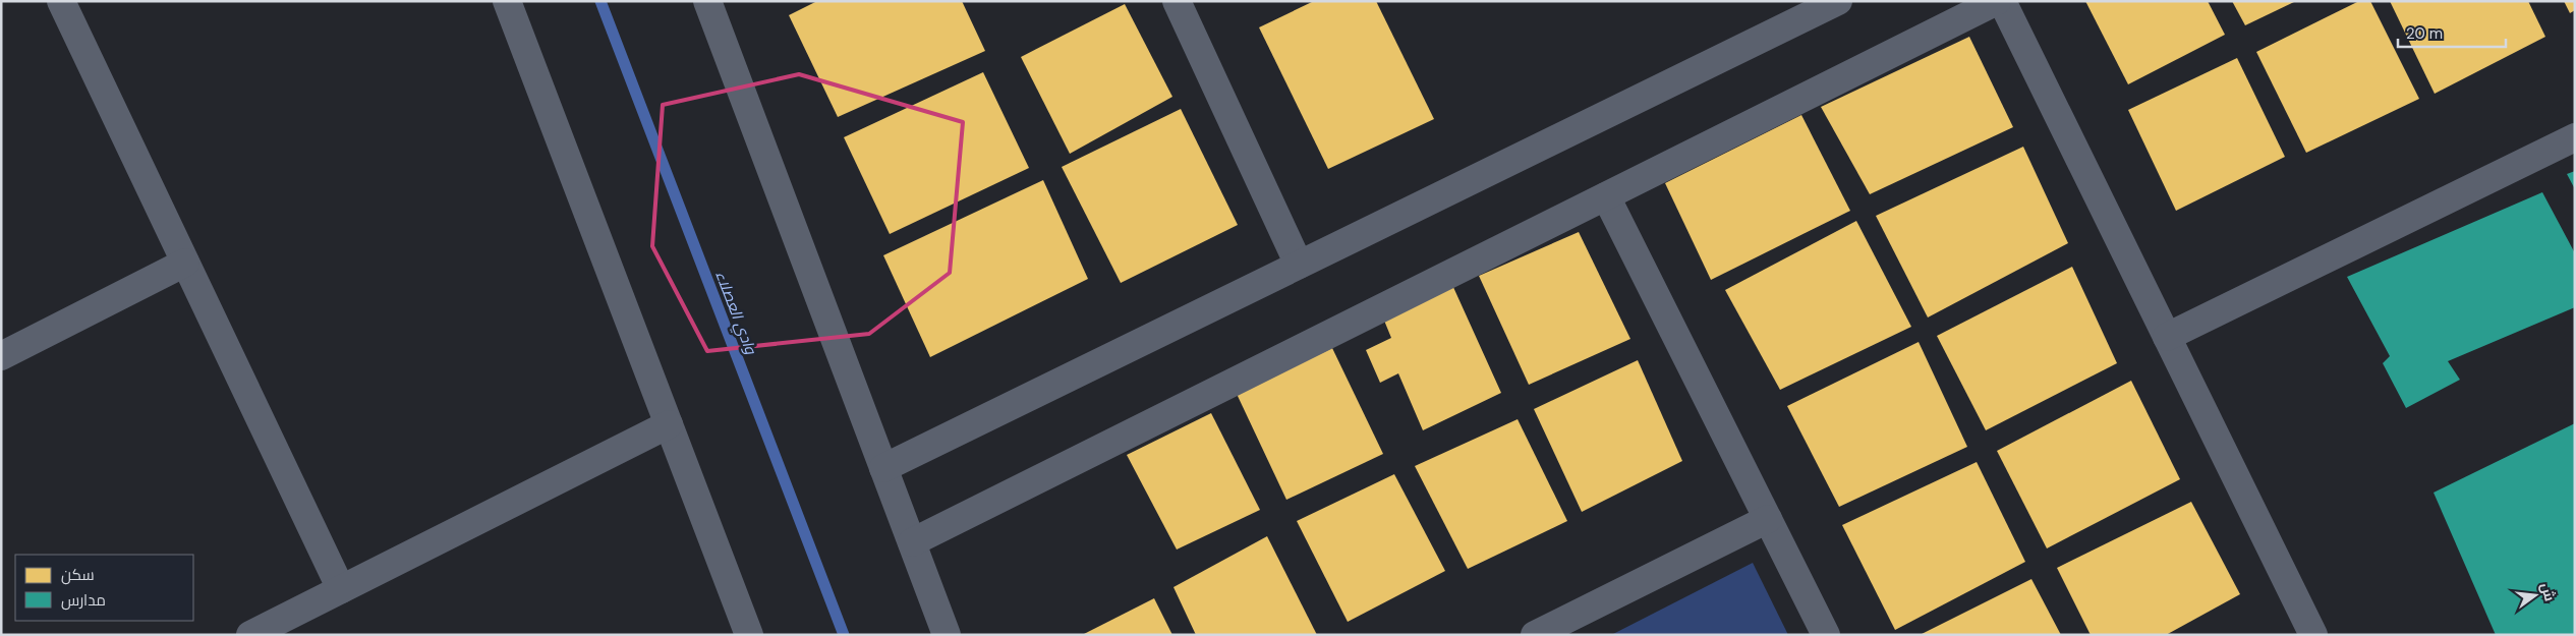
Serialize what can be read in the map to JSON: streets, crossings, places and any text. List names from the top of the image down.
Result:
{
  "water": ["وادي العصلاء"],
  "legend": ["سكن", "مدارس"],
  "scale_bar": "20 m",
  "north": "right"
}
